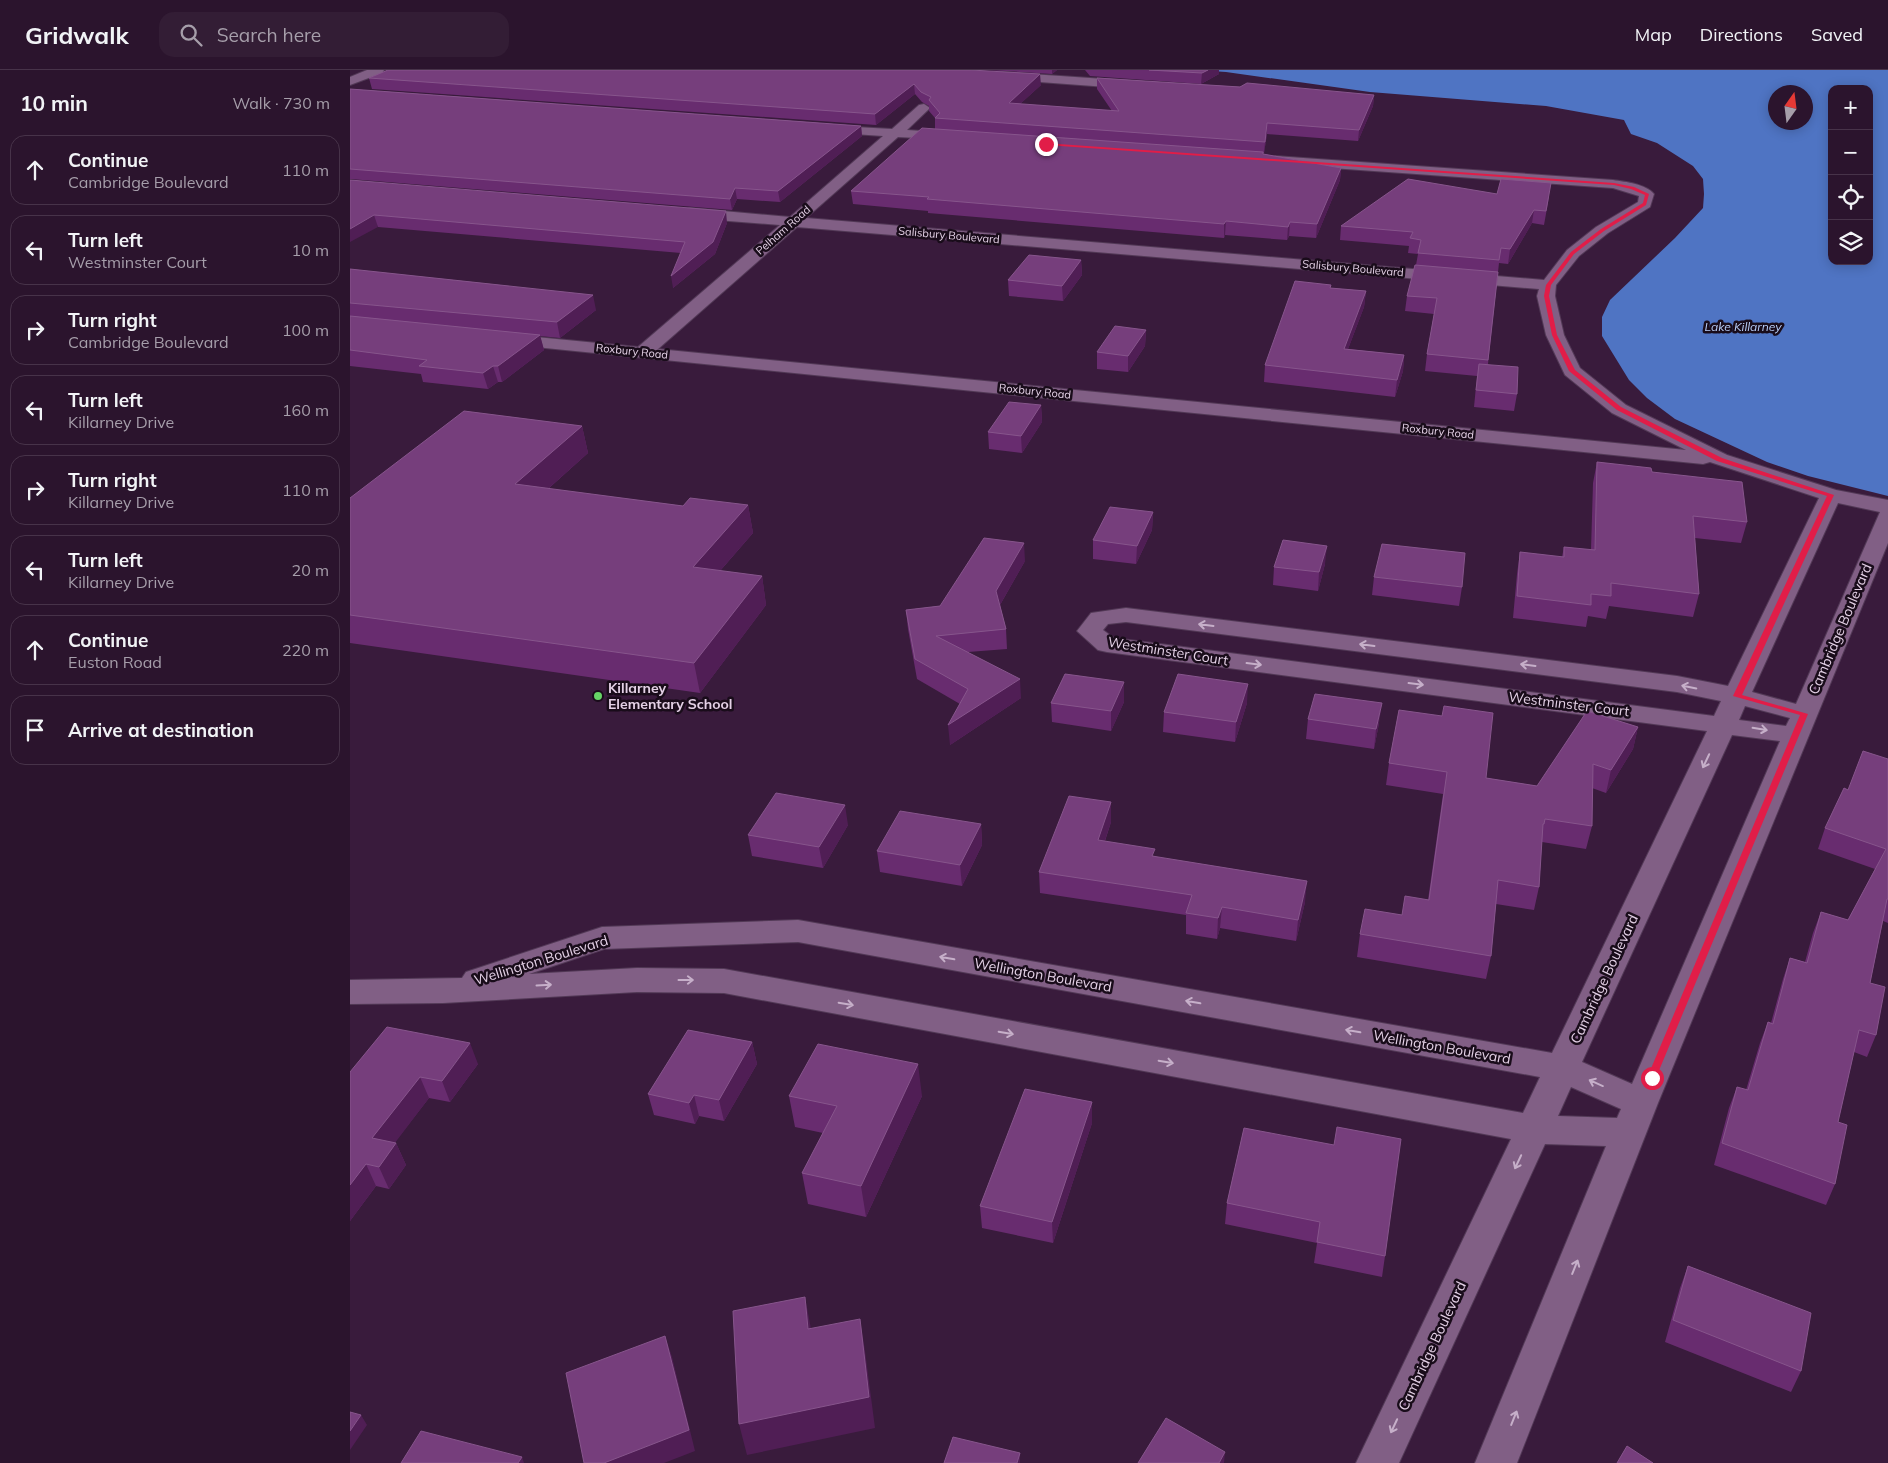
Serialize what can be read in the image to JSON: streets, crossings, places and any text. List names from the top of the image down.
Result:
{
  "streets": {
    "street": [
      "Pelham Road",
      "Salisbury Boulevard",
      "Roxbury Road",
      "Cambridge Boulevard",
      "Westminster Court",
      "Wellington Boulevard"
    ]
  },
  "crossings": [
    ["Pelham Road", "Salisbury Boulevard"],
    ["Pelham Road", "Roxbury Road"],
    ["Cambridge Boulevard", "Westminster Court"],
    ["Cambridge Boulevard", "Wellington Boulevard"]
  ],
  "water": ["Lake Killarney"],
  "places": ["Killarney Elementary School"],
  "north": "top",
  "page": {
    "header": "Gridwalk",
    "search": "Search here",
    "nav": ["Map", "Directions", "Saved"],
    "heading": ["10 min", "Walk · 730 m"],
    "map_buttons": ["+", "−"],
    "list": [
      ["Continue", "Cambridge Boulevard", "110 m"],
      ["Turn left", "Westminster Court", "10 m"],
      ["Turn right", "Cambridge Boulevard", "100 m"],
      ["Turn left", "Killarney Drive", "160 m"],
      ["Turn right", "Killarney Drive", "110 m"],
      ["Turn left", "Killarney Drive", "20 m"],
      ["Continue", "Euston Road", "220 m"],
      "Arrive at destination"
    ]
  }
}
